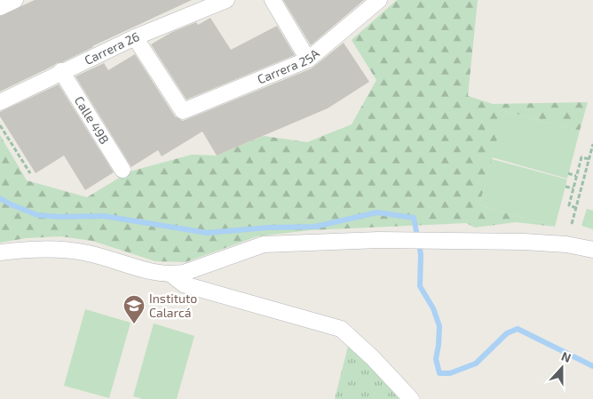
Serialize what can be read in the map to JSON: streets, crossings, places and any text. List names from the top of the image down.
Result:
{
  "streets": {
    "street": ["Carrera 26", "Carrera 25A", "Calle 49B"]
  },
  "crossings": [
    ["Carrera 26", "Carrera 25A"],
    ["Carrera 26", "Calle 49B"]
  ],
  "places": {
    "school or university": ["Instituto Calarcá"]
  },
  "north": "top"
}
